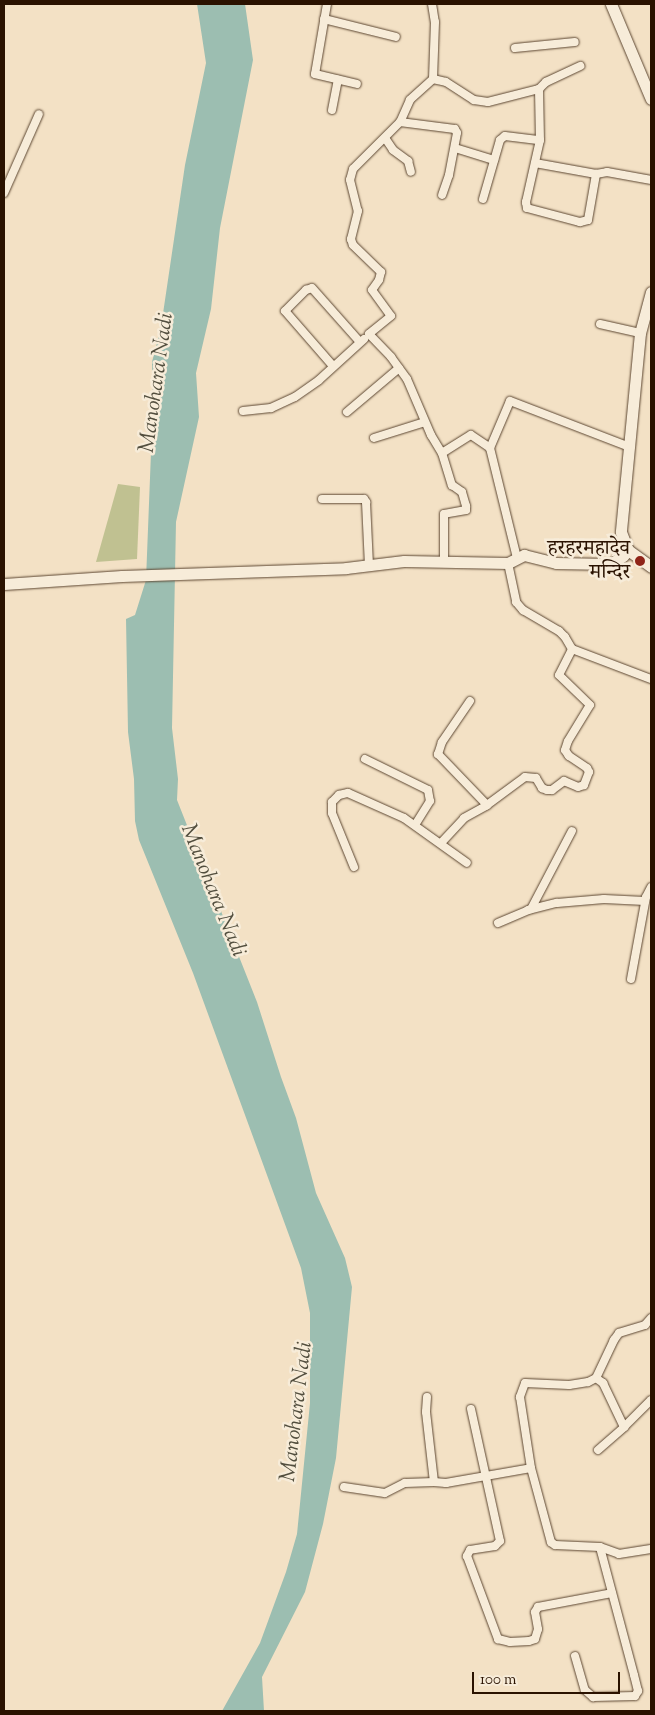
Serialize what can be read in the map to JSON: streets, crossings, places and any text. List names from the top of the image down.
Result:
{
  "water": ["Manohara Nadi"],
  "places": ["हरहरमहादेव मन्दिर"],
  "scale_bar": "100 m"
}
